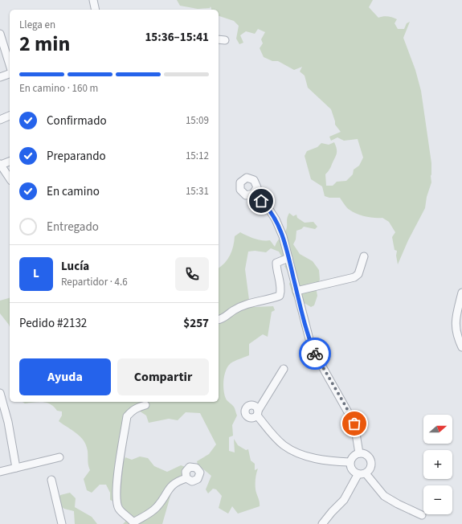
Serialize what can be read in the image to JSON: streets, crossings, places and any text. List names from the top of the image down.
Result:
{
  "north": "right",
  "page": {
    "heading": ["2 min", "Llega en", "15:36–15:41"],
    "panel": [
      "Lucía",
      "Repartidor · 4.6",
      "Pedido #2132",
      "$257"
    ],
    "bar": "En camino · 160 m",
    "list": [
      ["Confirmado", "15:09"],
      ["Preparando", "15:12"],
      ["En camino", "15:31"],
      "Entregado"
    ],
    "round": "L",
    "buttons": ["Ayuda", "Compartir"],
    "map_buttons": ["+", "−"]
  }
}
